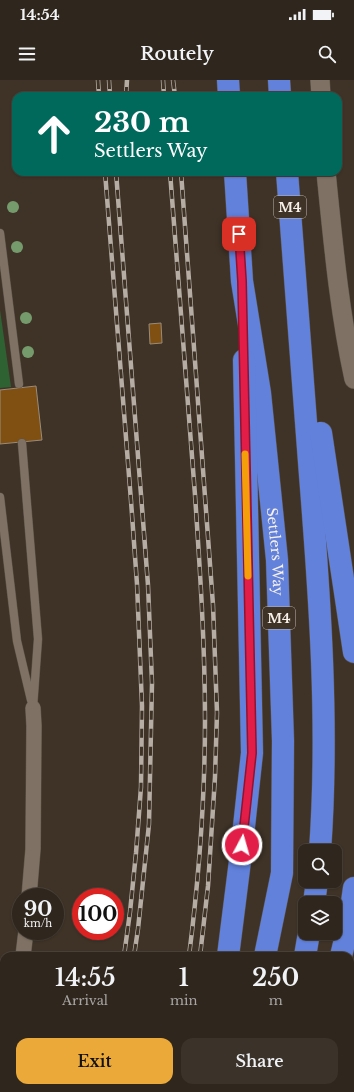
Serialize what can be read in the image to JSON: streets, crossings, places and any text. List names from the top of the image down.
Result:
{
  "streets": {
    "highway": ["M4", "Settlers Way"]
  },
  "page": {
    "status": "14:54",
    "header": "Routely",
    "turn": ["230 m", "Settlers Way"],
    "speed": "90 km/h",
    "limit": "100",
    "eta": [
      "14:55",
      "Arrival",
      "1",
      "min",
      "250",
      "m"
    ],
    "buttons": ["Exit", "Share"]
  }
}
